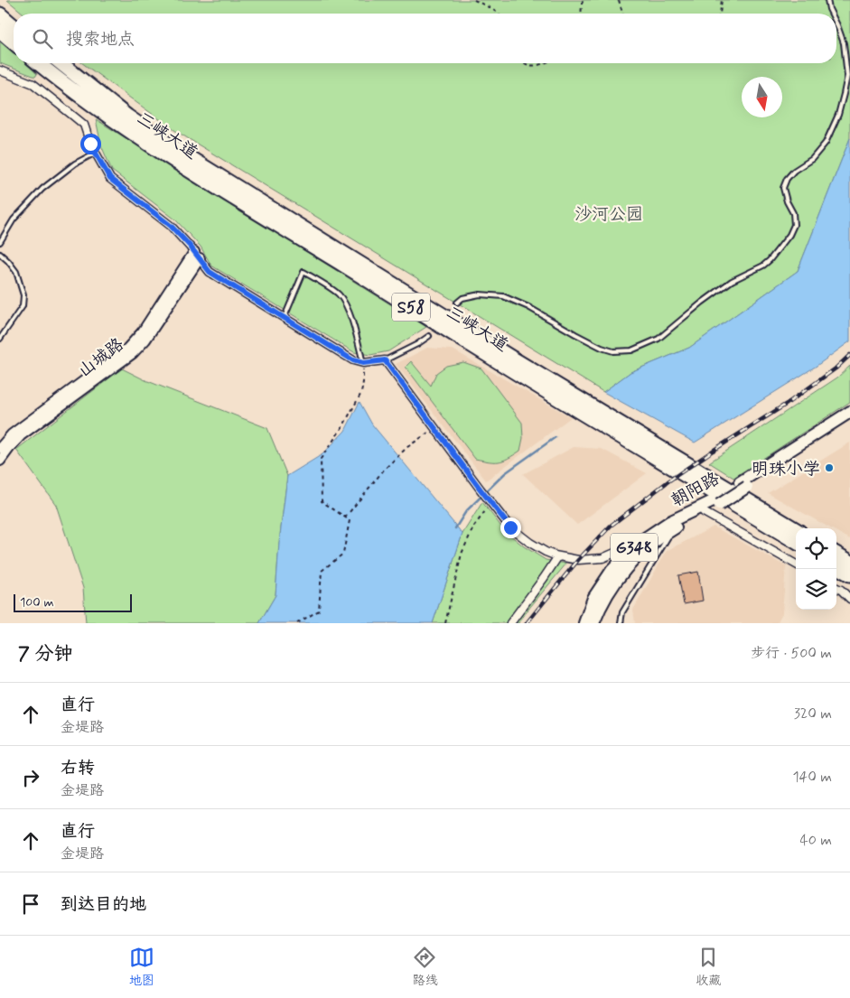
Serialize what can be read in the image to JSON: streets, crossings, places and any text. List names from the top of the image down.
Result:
{
  "streets": {
    "highway": ["三峡大道", "S58"],
    "main road": ["朝阳路", "G348"],
    "street": ["山城路"]
  },
  "parks": ["沙河公园"],
  "places": ["明珠小学"],
  "scale_bar": "100 m",
  "north": "bottom",
  "page": {
    "search": "搜索地点",
    "scale": "100 m",
    "heading": ["7 分钟", "步行 · 500 m"],
    "list": [
      ["直行", "金堤路", "320 m"],
      ["右转", "金堤路", "140 m"],
      ["直行", "金堤路", "40 m"],
      "到达目的地"
    ],
    "nav": ["地图", "路线", "收藏"]
  }
}
